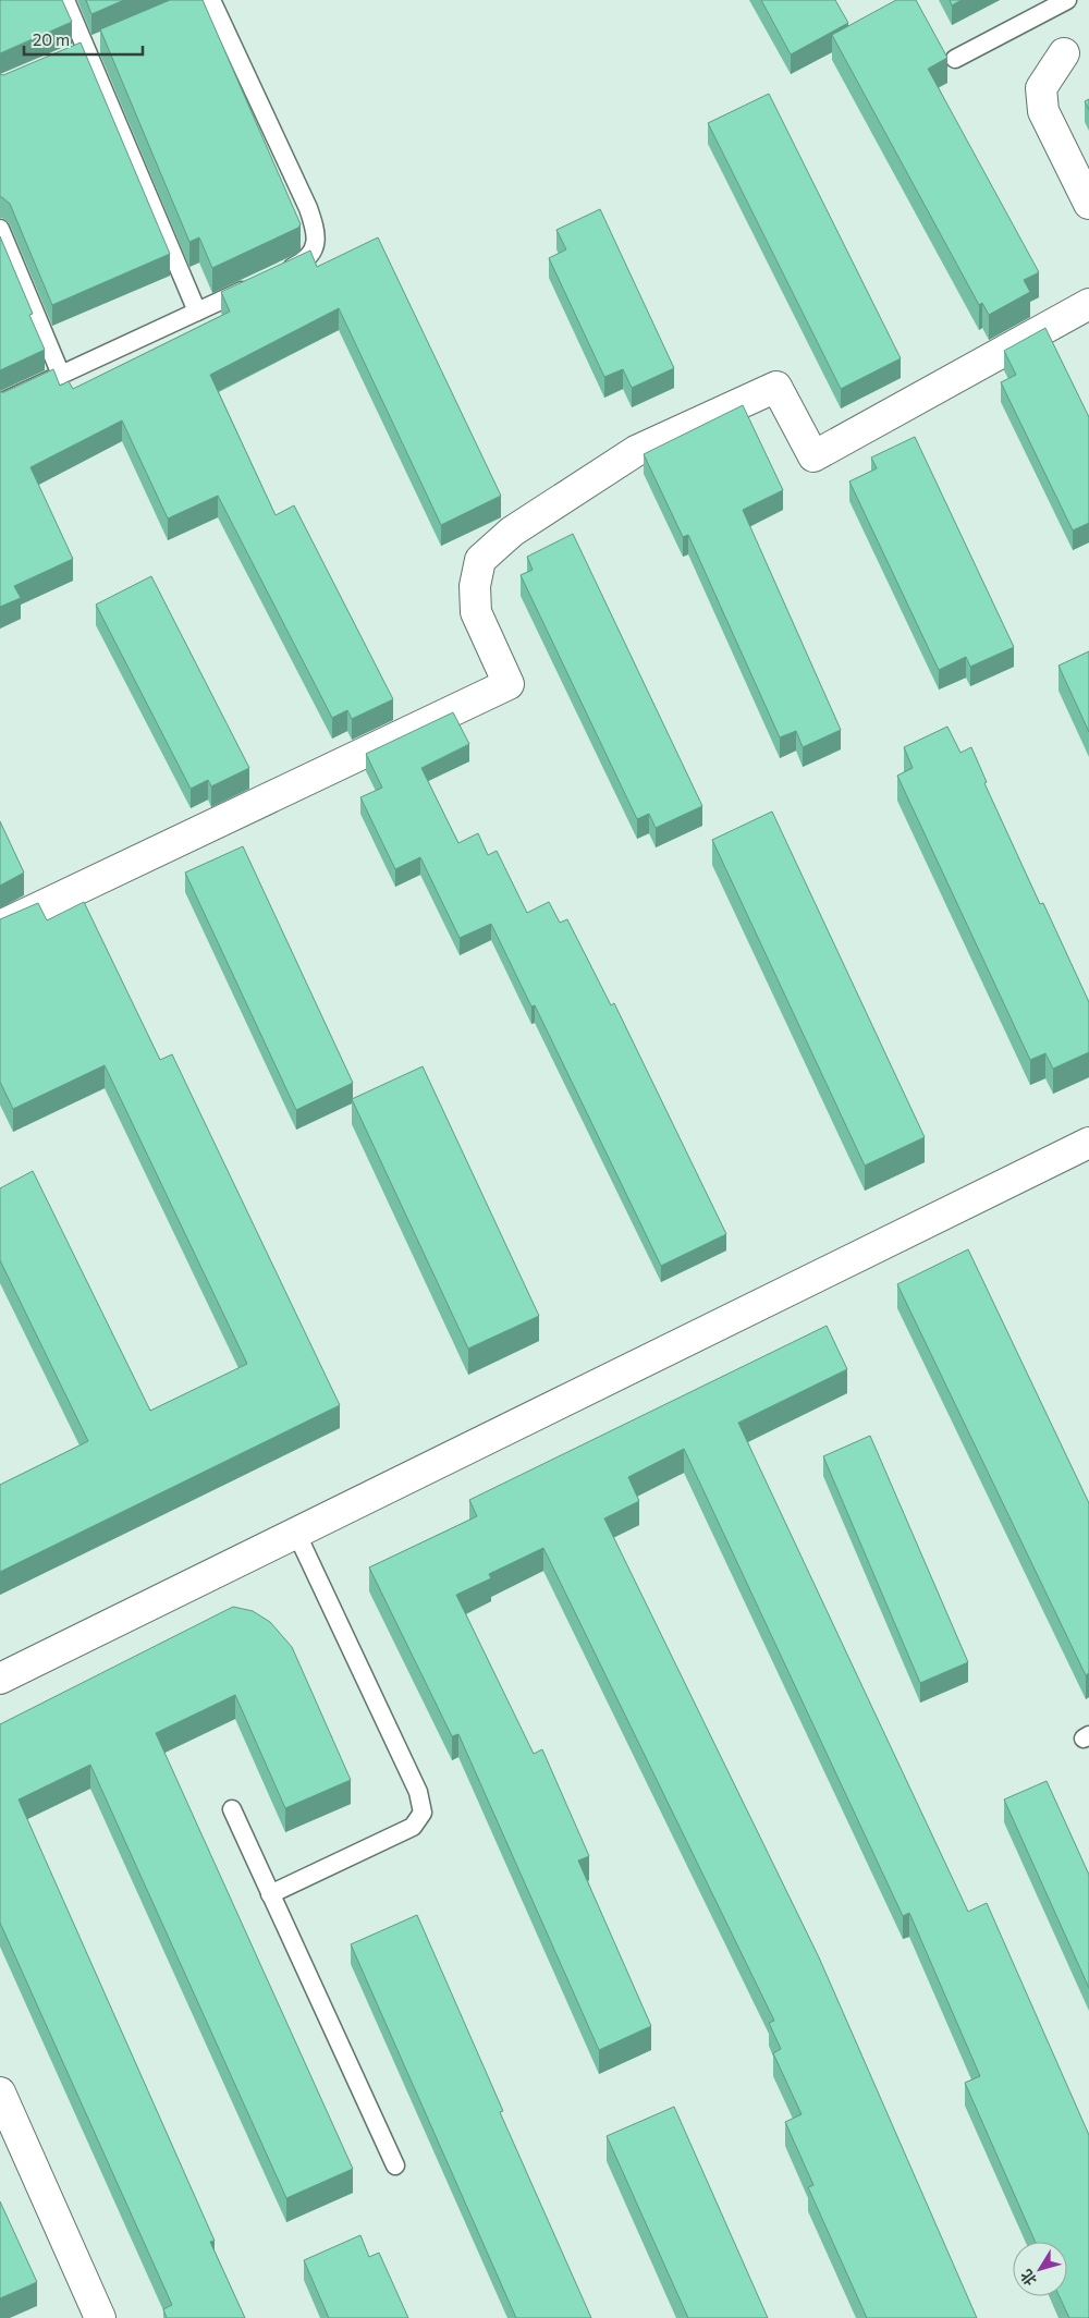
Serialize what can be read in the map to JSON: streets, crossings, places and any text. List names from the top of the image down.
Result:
{
  "scale_bar": "20 m",
  "north": "bottom left"
}
